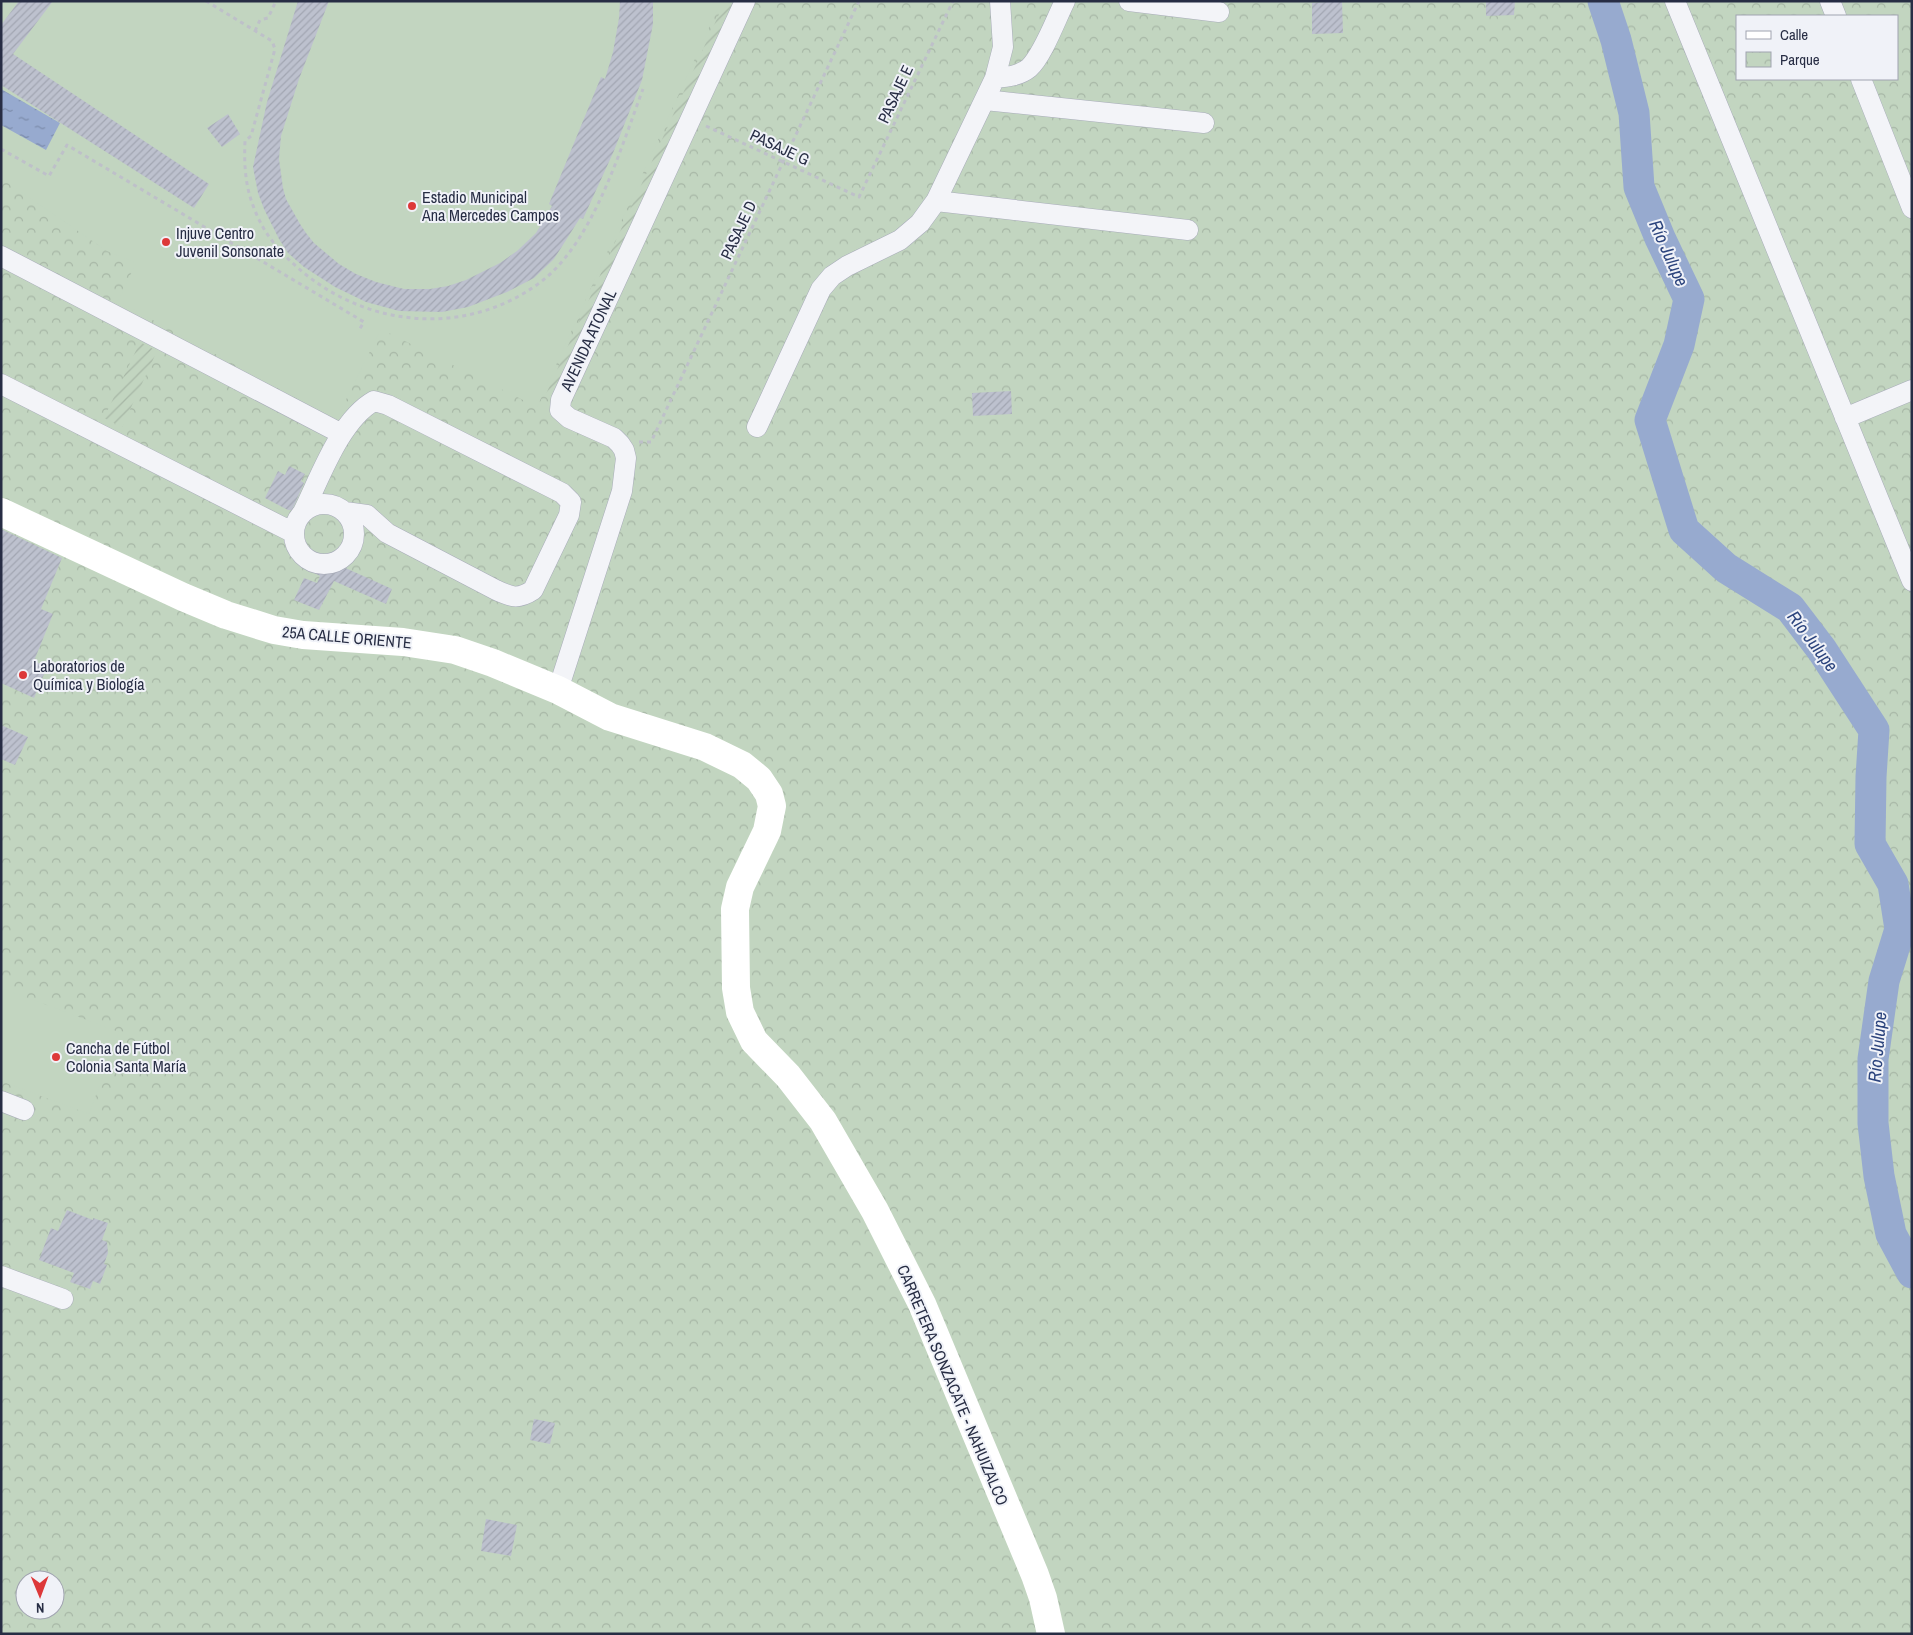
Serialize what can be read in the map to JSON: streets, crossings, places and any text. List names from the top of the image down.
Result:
{
  "streets": {
    "street": ["AVENIDA ATONAL", "25A CALLE ORIENTE", "CARRETERA SONZACATE - NAHUIZALCO"],
    "path": ["PASAJE E", "PASAJE G", "PASAJE D"]
  },
  "crossings": [
    ["PASAJE E", "PASAJE G"],
    ["PASAJE G", "PASAJE D"],
    ["PASAJE G", "AVENIDA ATONAL"],
    ["PASAJE D", "AVENIDA ATONAL"],
    ["25A CALLE ORIENTE", "CARRETERA SONZACATE - NAHUIZALCO"]
  ],
  "water": ["Río Julupe"],
  "places": [
    "Estadio Municipal Ana Mercedes Campos",
    "Injuve Centro Juvenil Sonsonate",
    "Laboratorios de Química y Biología",
    "Cancha de Fútbol Colonia Santa María"
  ],
  "legend": ["Calle", "Parque"],
  "north": "bottom"
}
